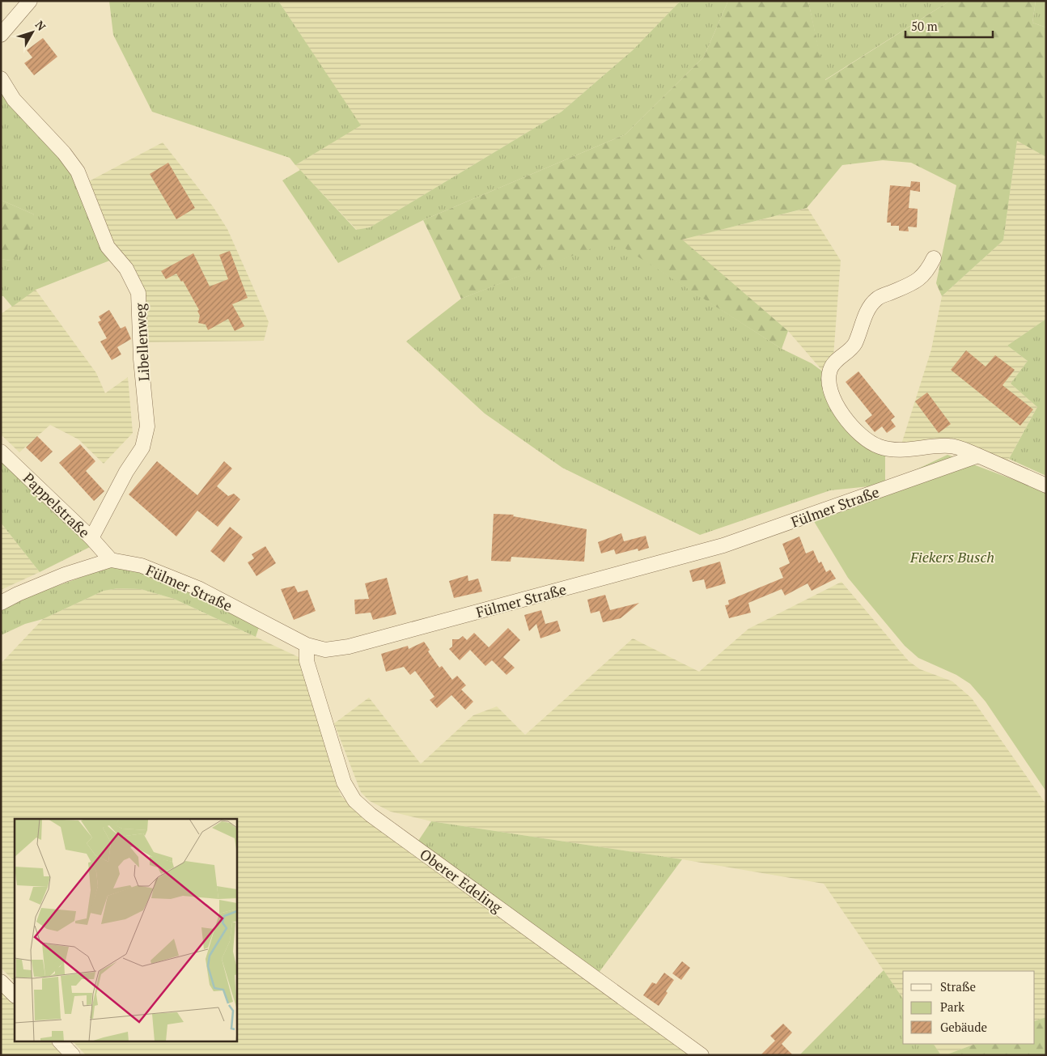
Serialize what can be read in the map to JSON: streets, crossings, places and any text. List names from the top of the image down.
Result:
{
  "streets": {
    "street": [
      "Libellenweg",
      "Pappelstraße",
      "Fülmer Straße",
      "Oberer Edeling"
    ]
  },
  "crossings": [
    ["Libellenweg", "Pappelstraße"],
    ["Pappelstraße", "Fülmer Straße"],
    ["Fülmer Straße", "Oberer Edeling"]
  ],
  "parks": ["Fiekers Busch"],
  "legend": ["Straße", "Park", "Gebäude"],
  "scale_bar": "50 m",
  "north": "top right"
}
